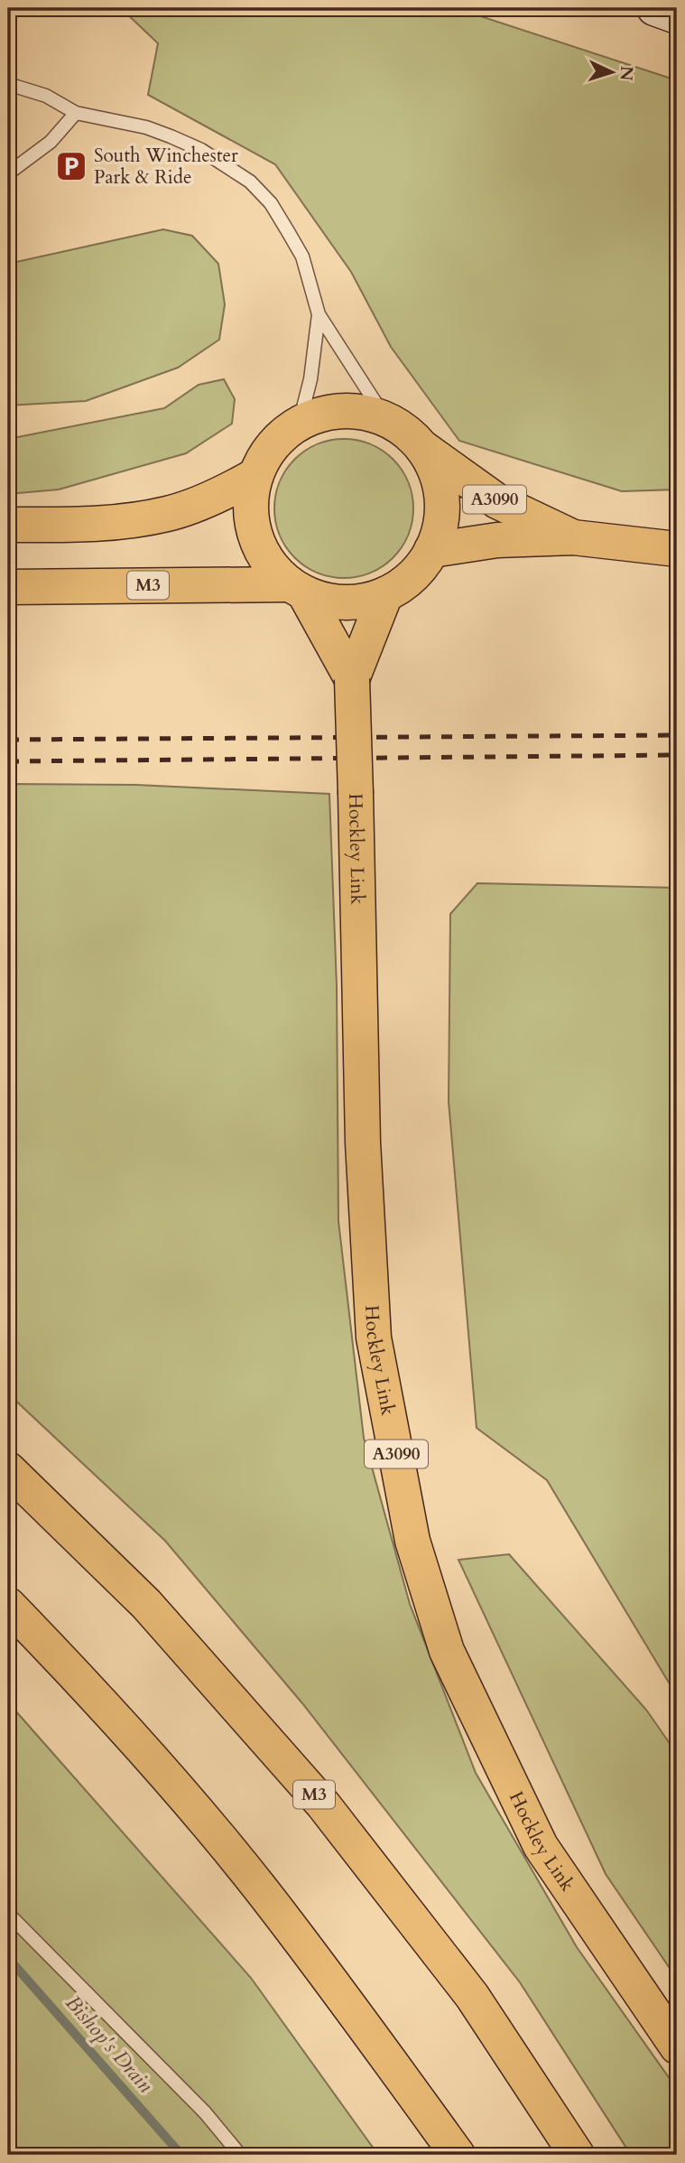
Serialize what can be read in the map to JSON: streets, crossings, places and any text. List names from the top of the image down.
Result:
{
  "streets": {
    "main road": ["A3090", "M3", "Hockley Link"]
  },
  "crossings": [
    ["A3090", "M3"],
    ["A3090", "Hockley Link"],
    ["M3", "Hockley Link"]
  ],
  "water": ["Bishop's Drain"],
  "places": {
    "parking": ["South Winchester Park & Ride"]
  },
  "north": "right"
}
